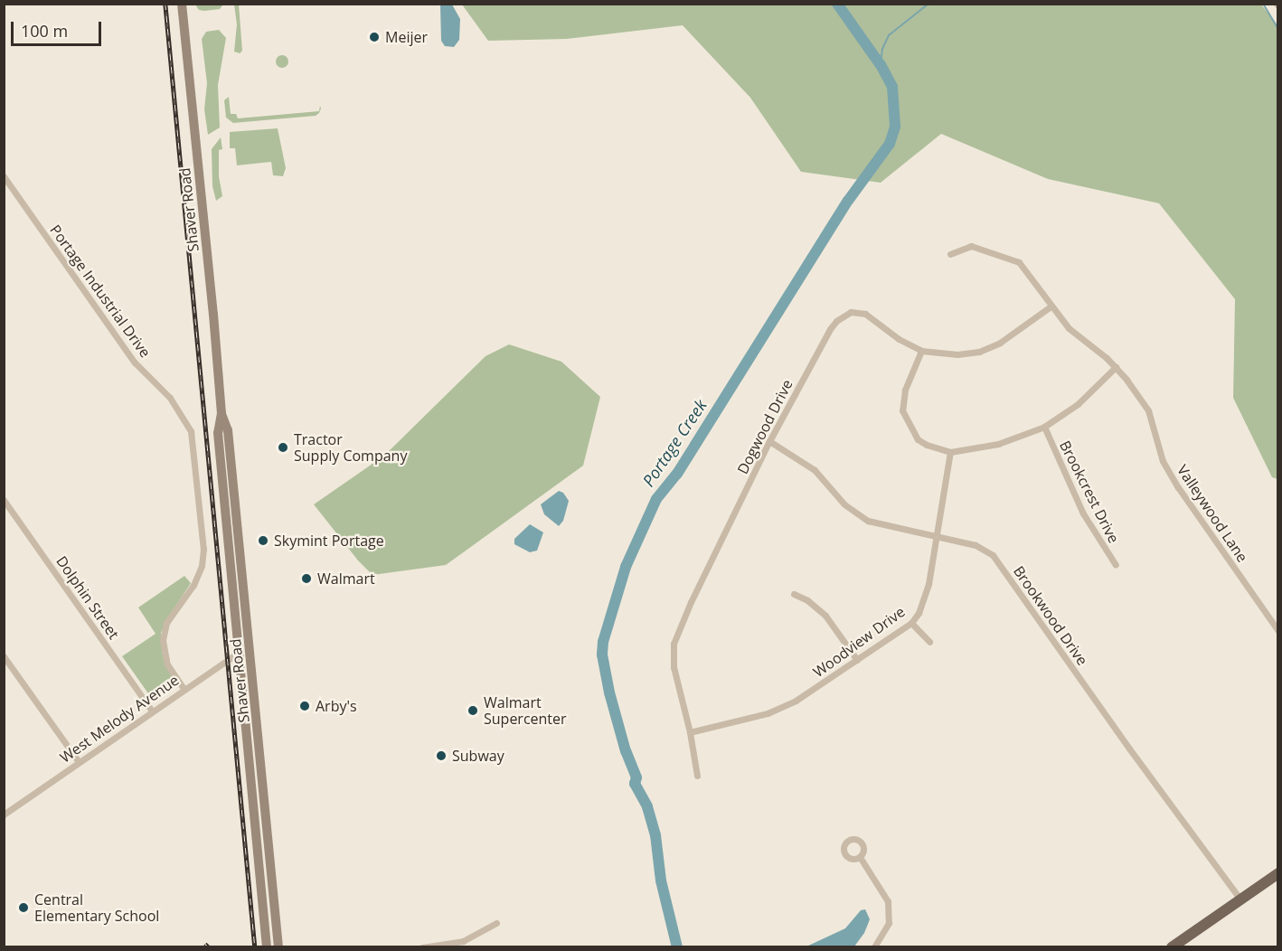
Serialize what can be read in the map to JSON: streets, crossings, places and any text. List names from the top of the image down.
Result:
{
  "streets": {
    "main road": ["Shaver Road"],
    "street": [
      "Portage Industrial Drive",
      "Dogwood Drive",
      "Brookcrest Drive",
      "Valleywood Lane",
      "Dolphin Street",
      "Brookwood Drive",
      "Woodview Drive",
      "West Melody Avenue"
    ]
  },
  "crossings": [
    ["Shaver Road", "West Melody Avenue"],
    ["Portage Industrial Drive", "West Melody Avenue"],
    ["Dogwood Drive", "Valleywood Lane"],
    ["Dogwood Drive", "Brookwood Drive"],
    ["Dogwood Drive", "Woodview Drive"],
    ["Dolphin Street", "West Melody Avenue"],
    ["Brookwood Drive", "Woodview Drive"]
  ],
  "water": ["Portage Creek"],
  "places": [
    "Meijer",
    "Tractor Supply Company",
    "Skymint Portage",
    "Walmart",
    "Arby's",
    "Walmart Supercenter",
    "Subway",
    "Central Elementary School"
  ],
  "scale_bar": "100 m"
}
